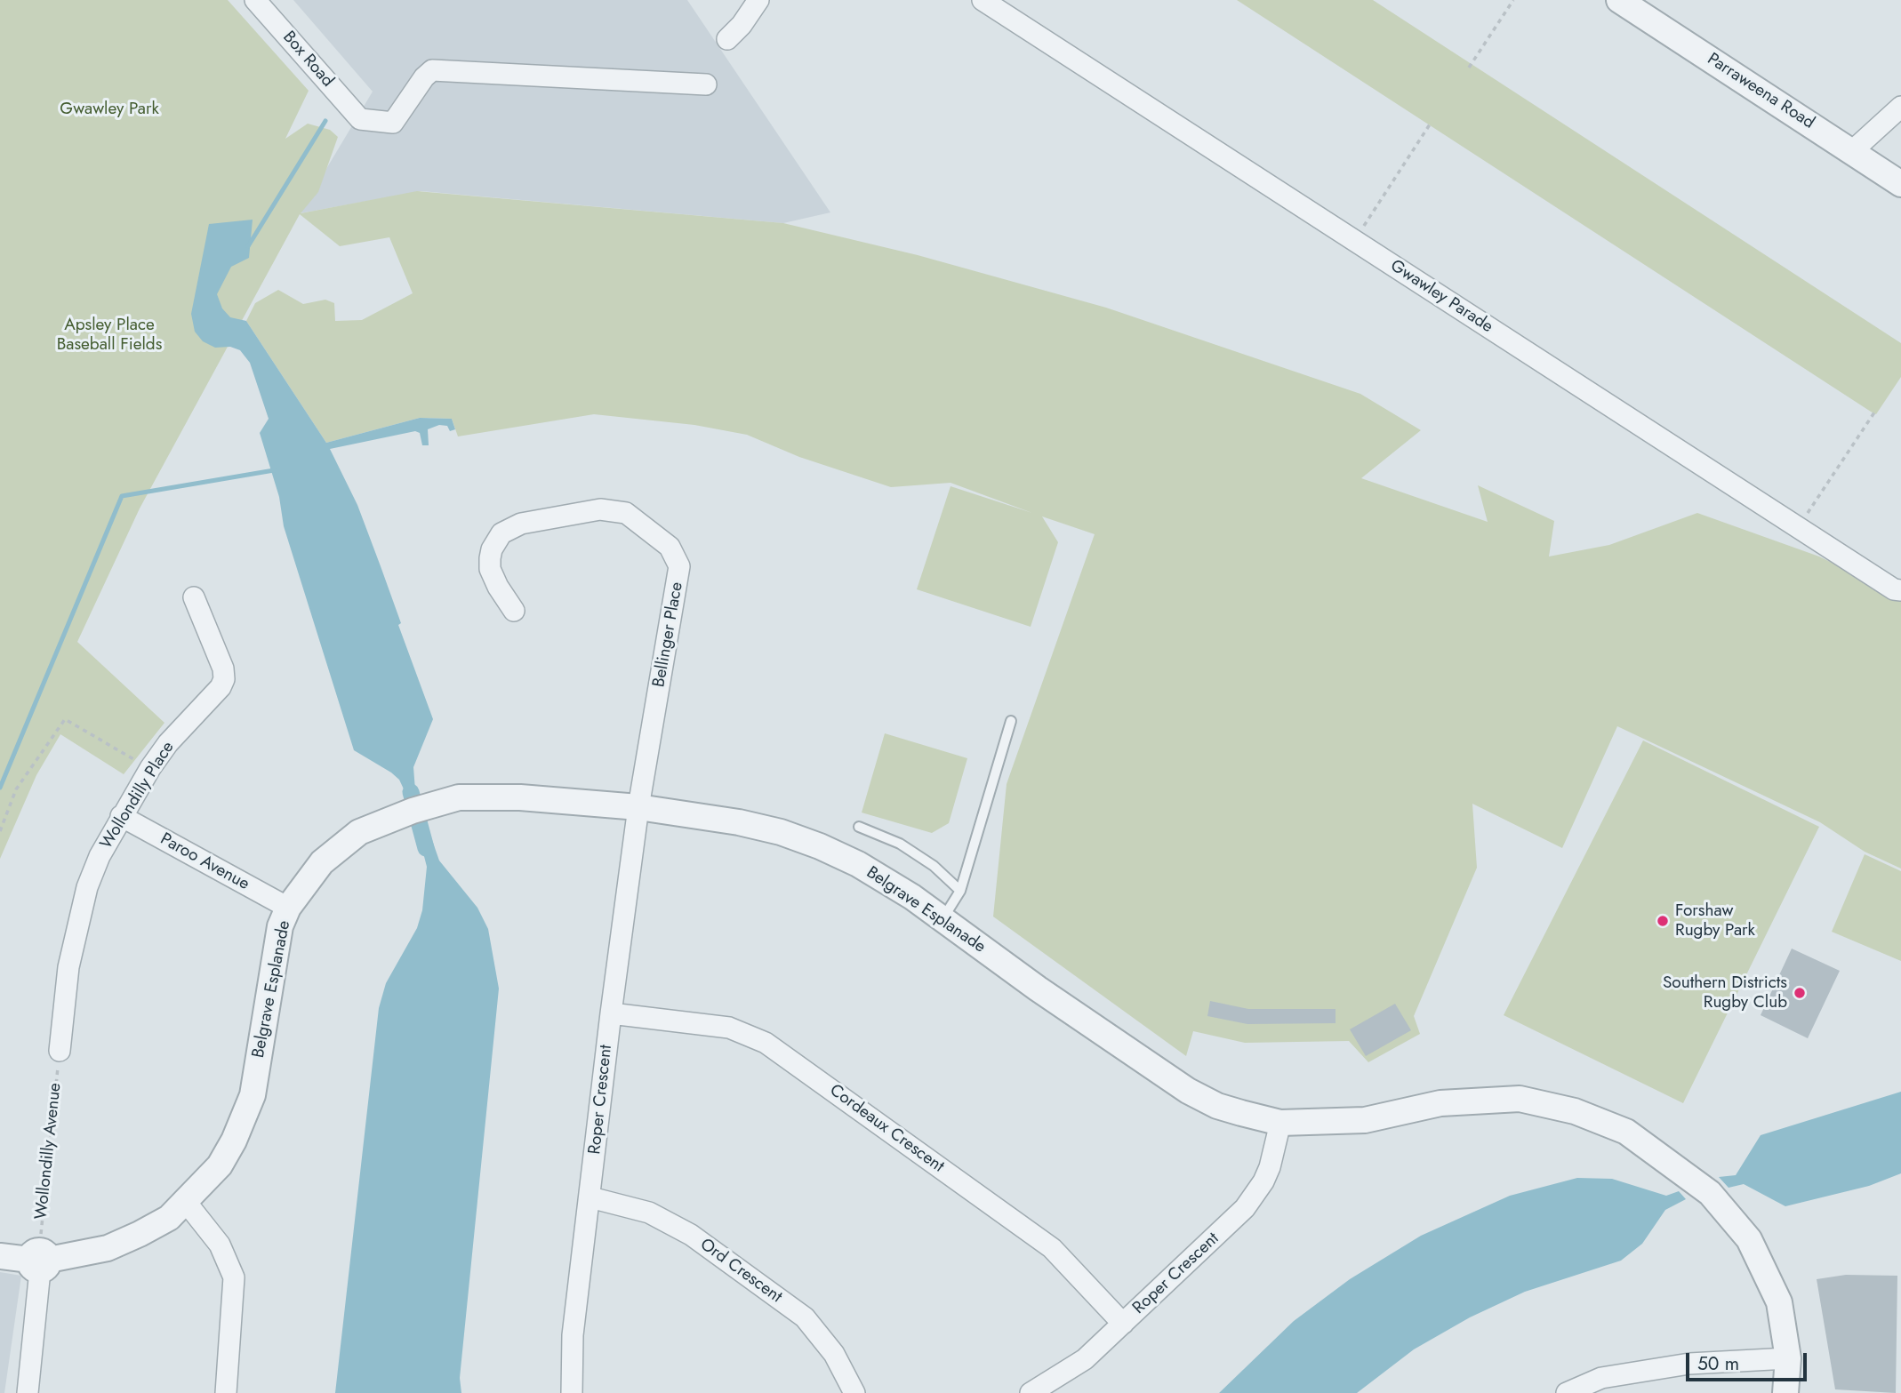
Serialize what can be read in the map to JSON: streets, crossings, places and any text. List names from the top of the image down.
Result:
{
  "streets": {
    "street": [
      "Box Road",
      "Parraweena Road",
      "Gwawley Parade",
      "Bellinger Place",
      "Wollondilly Place",
      "Paroo Avenue",
      "Belgrave Esplanade",
      "Roper Crescent",
      "Cordeaux Crescent",
      "Ord Crescent"
    ],
    "path": ["Wollondilly Avenue"]
  },
  "crossings": [
    ["Bellinger Place", "Belgrave Esplanade"],
    ["Bellinger Place", "Roper Crescent"],
    ["Wollondilly Place", "Paroo Avenue"],
    ["Wollondilly Place", "Wollondilly Avenue"],
    ["Paroo Avenue", "Belgrave Esplanade"],
    ["Belgrave Esplanade", "Roper Crescent"],
    ["Belgrave Esplanade", "Wollondilly Avenue"],
    ["Roper Crescent", "Cordeaux Crescent"],
    ["Roper Crescent", "Ord Crescent"]
  ],
  "parks": ["Gwawley Park", "Apsley Place Baseball Fields"],
  "places": ["Forshaw Rugby Park", "Southern Districts Rugby Club"],
  "scale_bar": "50 m"
}
